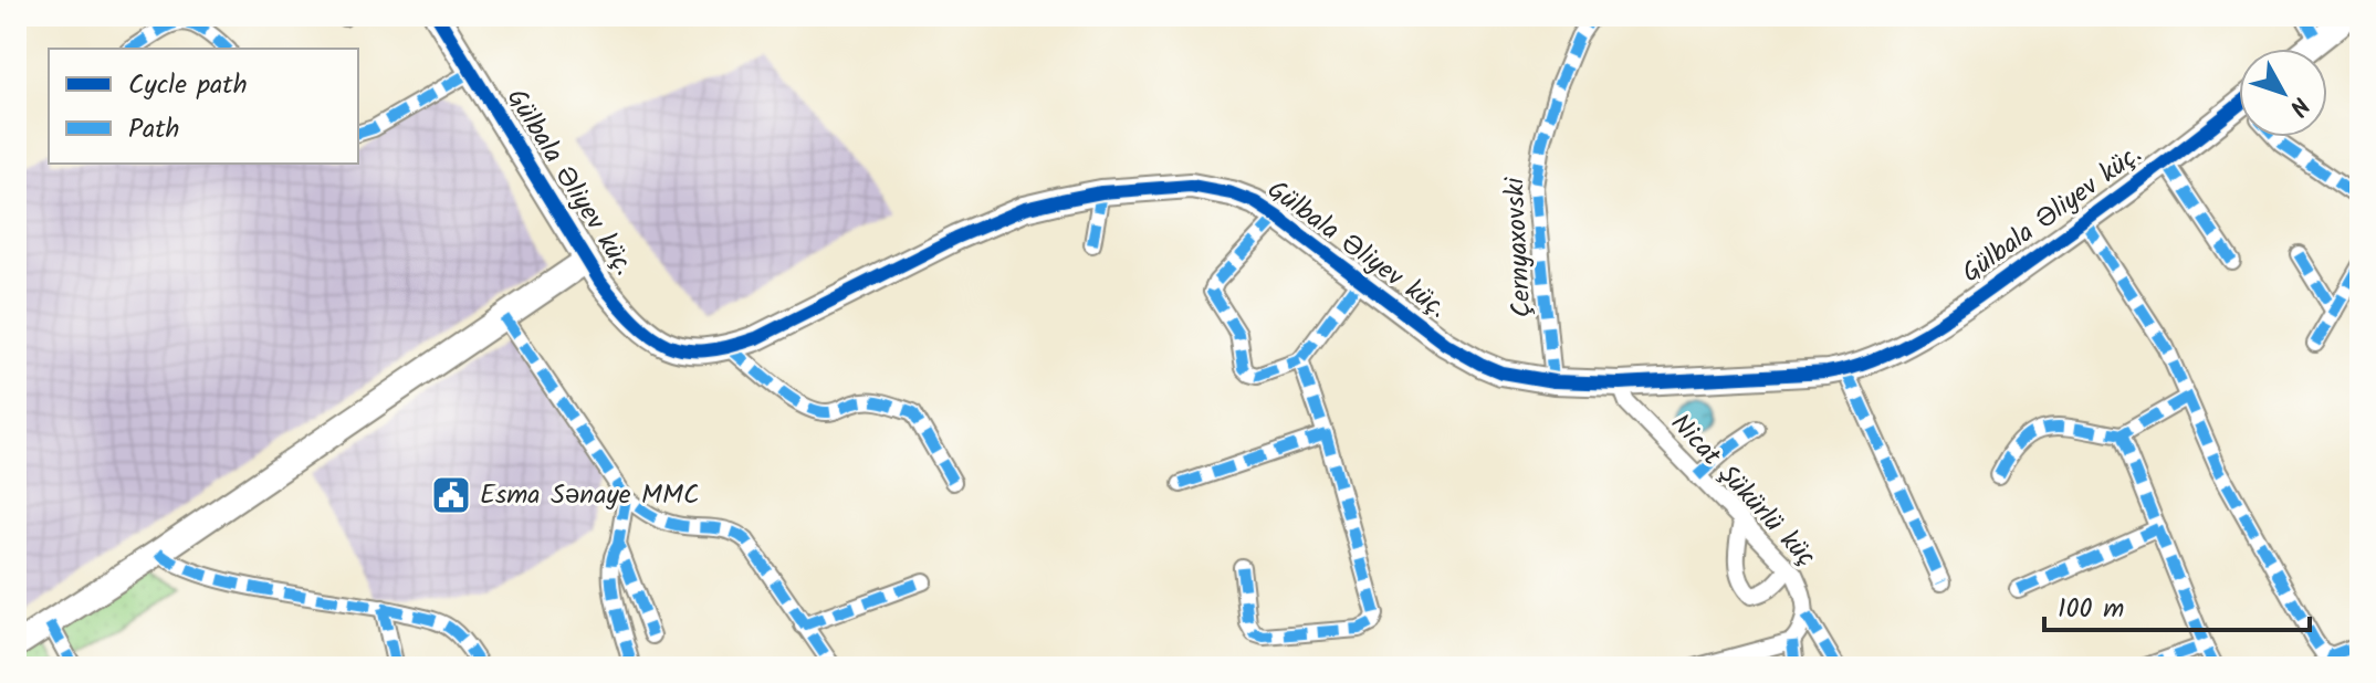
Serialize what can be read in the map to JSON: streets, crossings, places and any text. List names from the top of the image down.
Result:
{
  "streets": {
    "street": ["Gülbala Əliyev küç.", "Çernyaxovski", "Nicat Şükürlü küç"]
  },
  "crossings": [
    ["Gülbala Əliyev küç.", "Çernyaxovski"],
    ["Gülbala Əliyev küç.", "Nicat Şükürlü küç"]
  ],
  "places": {
    "public building": ["Esma Sənaye MMC"]
  },
  "legend": ["Cycle path", "Path"],
  "scale_bar": "100 m",
  "north": "bottom right"
}
